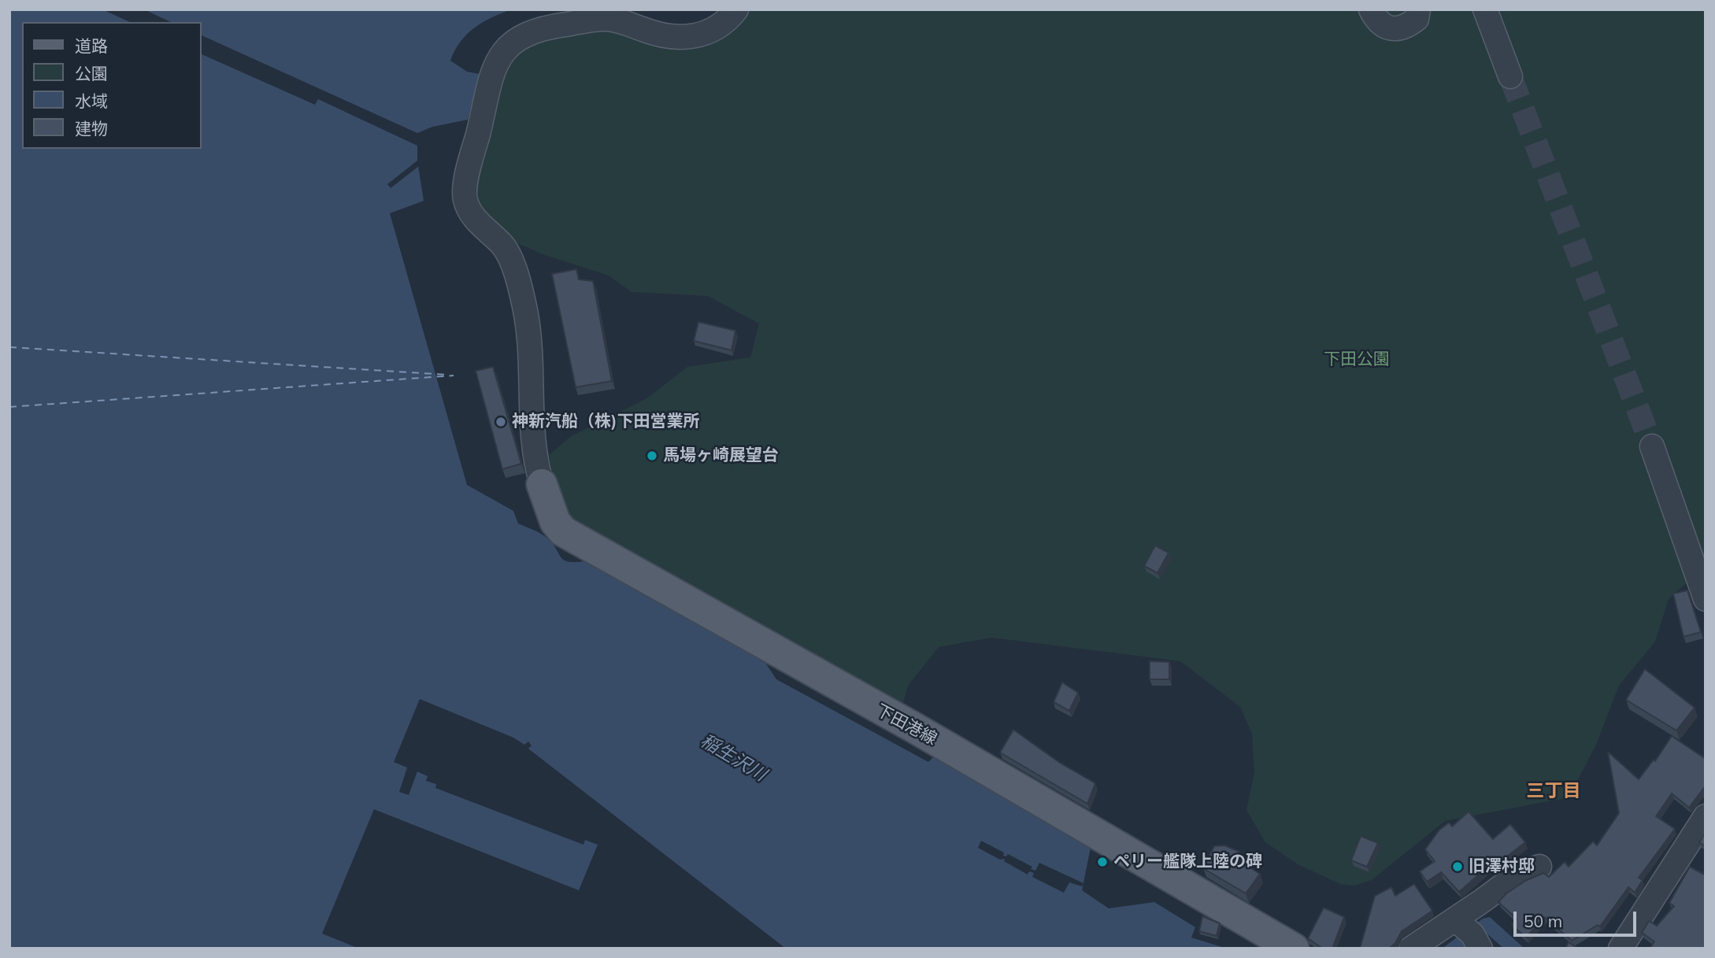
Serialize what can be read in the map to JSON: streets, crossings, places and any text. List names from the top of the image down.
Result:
{
  "streets": {
    "main road": ["下田港線"]
  },
  "districts": ["三丁目"],
  "water": ["稲生沢川"],
  "parks": ["下田公園"],
  "places": [
    "神新汽船（株)下田営業所",
    "馬場ヶ崎展望台",
    "ペリー艦隊上陸の碑",
    "旧澤村邸"
  ],
  "legend": [
    "道路",
    "公園",
    "水域",
    "建物"
  ],
  "scale_bar": "50 m"
}
